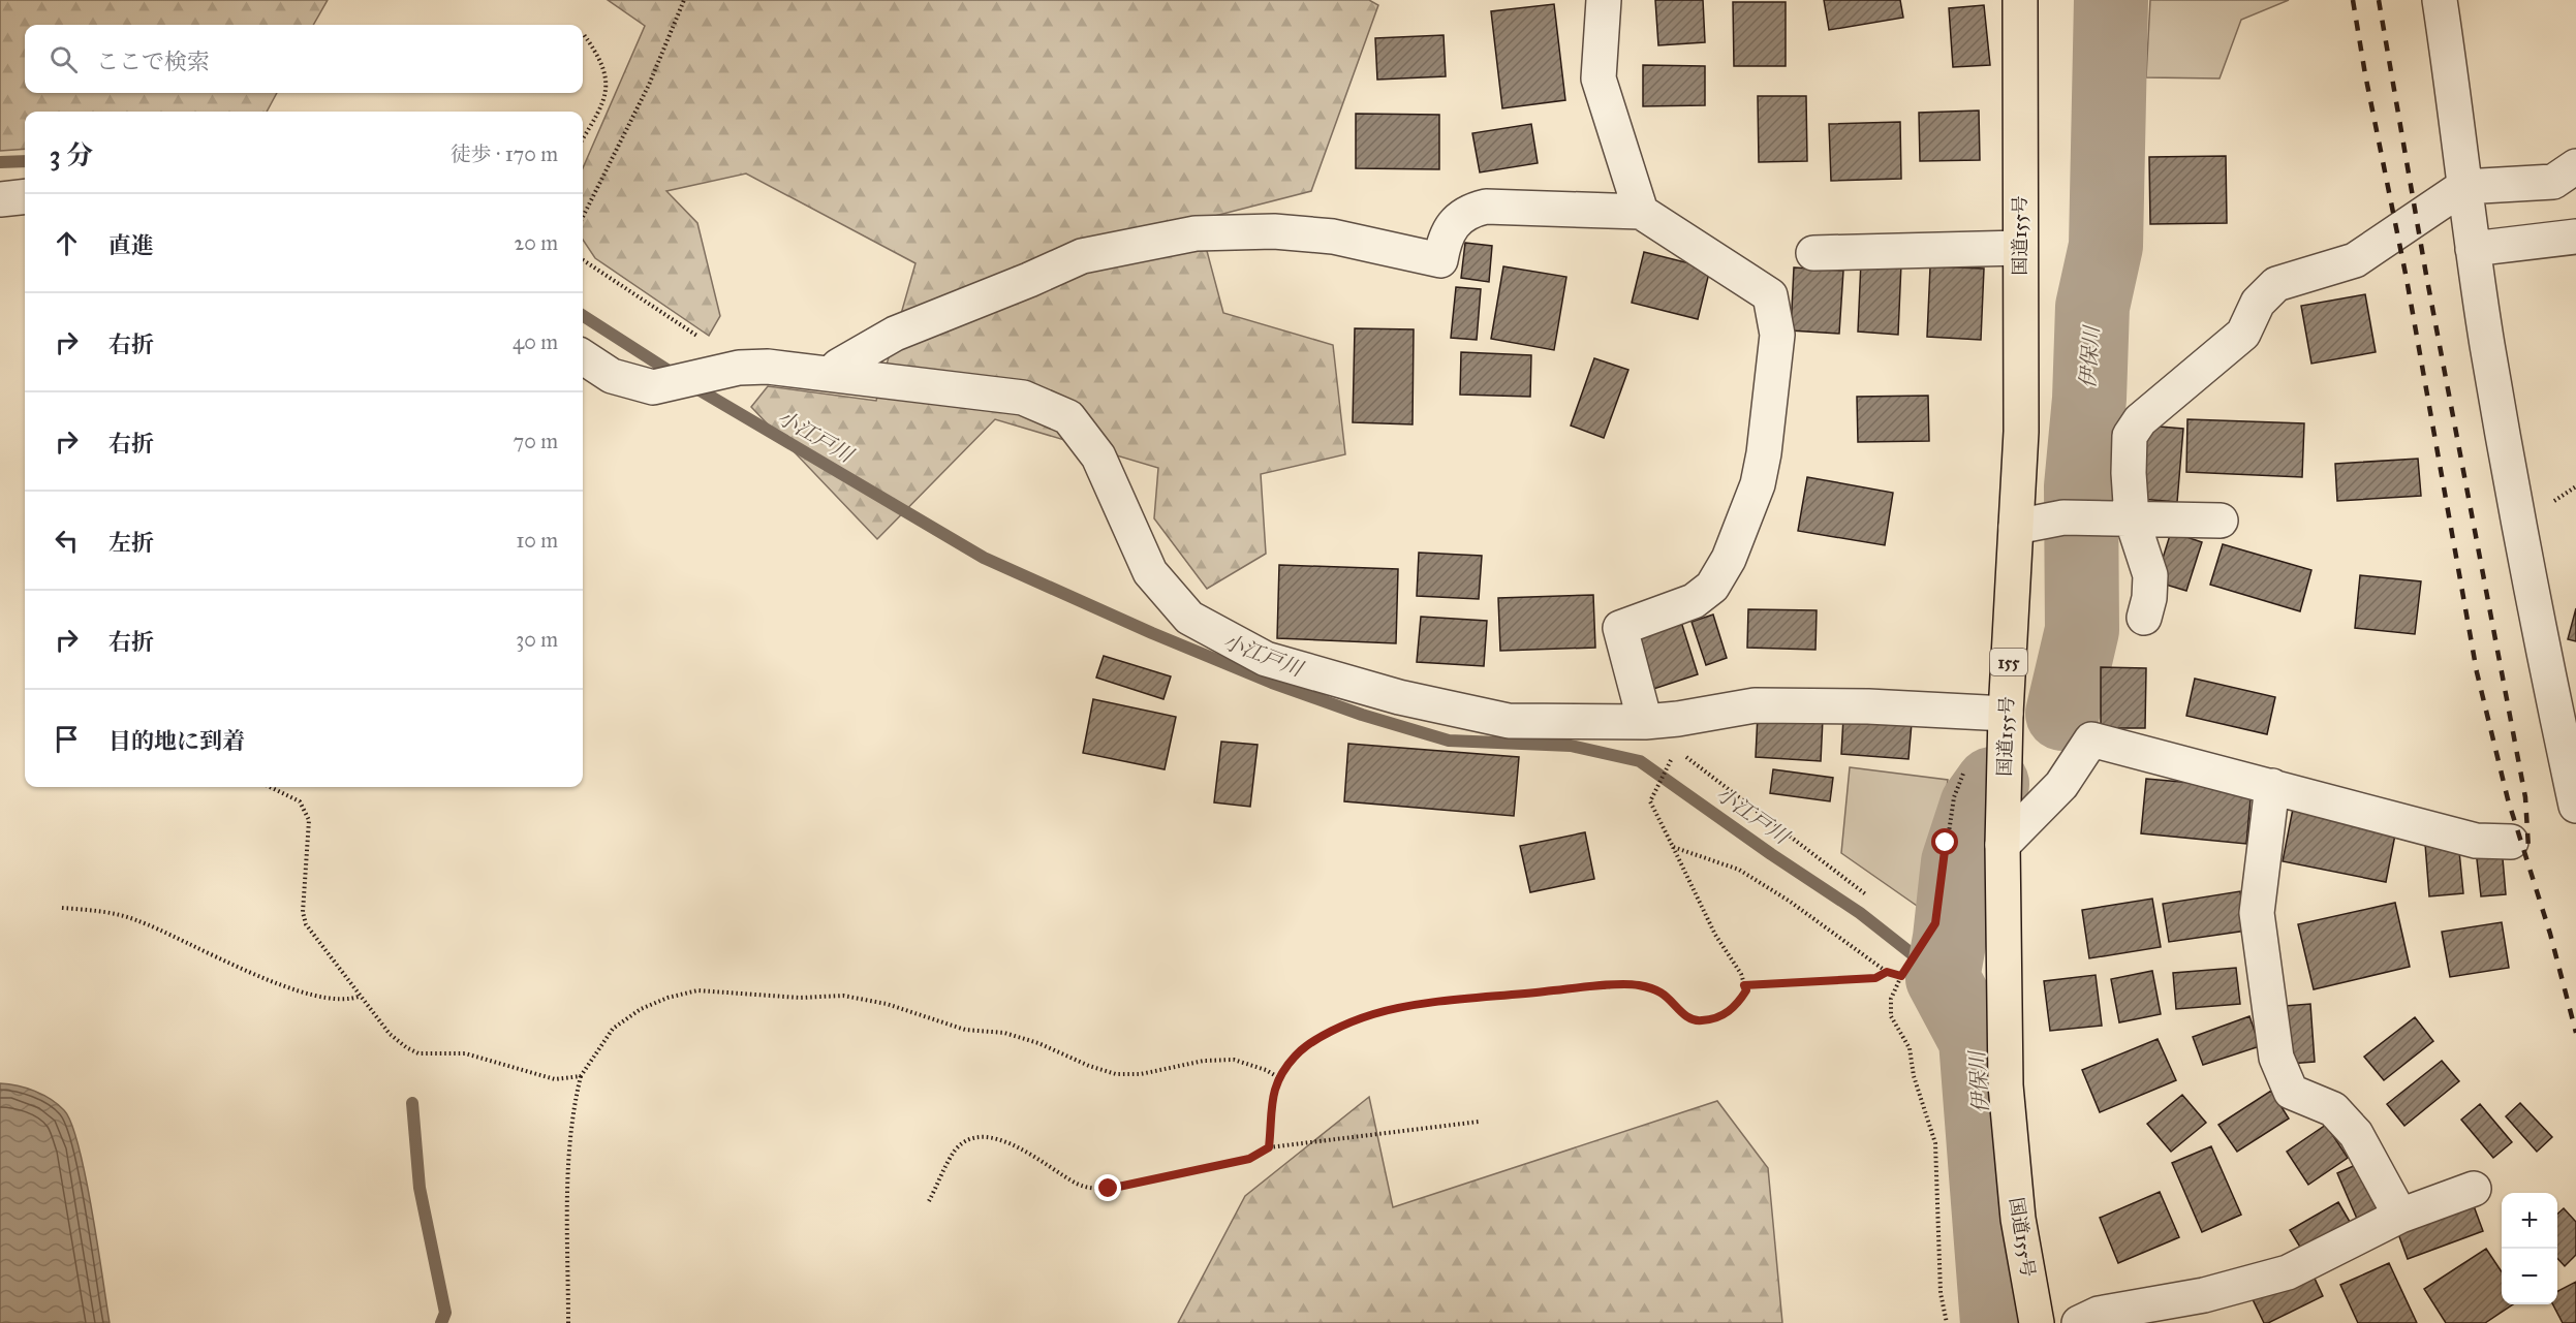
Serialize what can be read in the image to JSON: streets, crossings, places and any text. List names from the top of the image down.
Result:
{
  "streets": {
    "highway": ["国道155号", "155"]
  },
  "water": ["伊保川", "小江戸川"],
  "page": {
    "search": "ここで検索",
    "heading": ["3 分", "徒歩 · 170 m"],
    "list": [
      ["直進", "20 m"],
      ["右折", "40 m"],
      ["右折", "70 m"],
      ["左折", "10 m"],
      ["右折", "30 m"],
      "目的地に到着"
    ],
    "map_buttons": ["+", "−"]
  }
}
